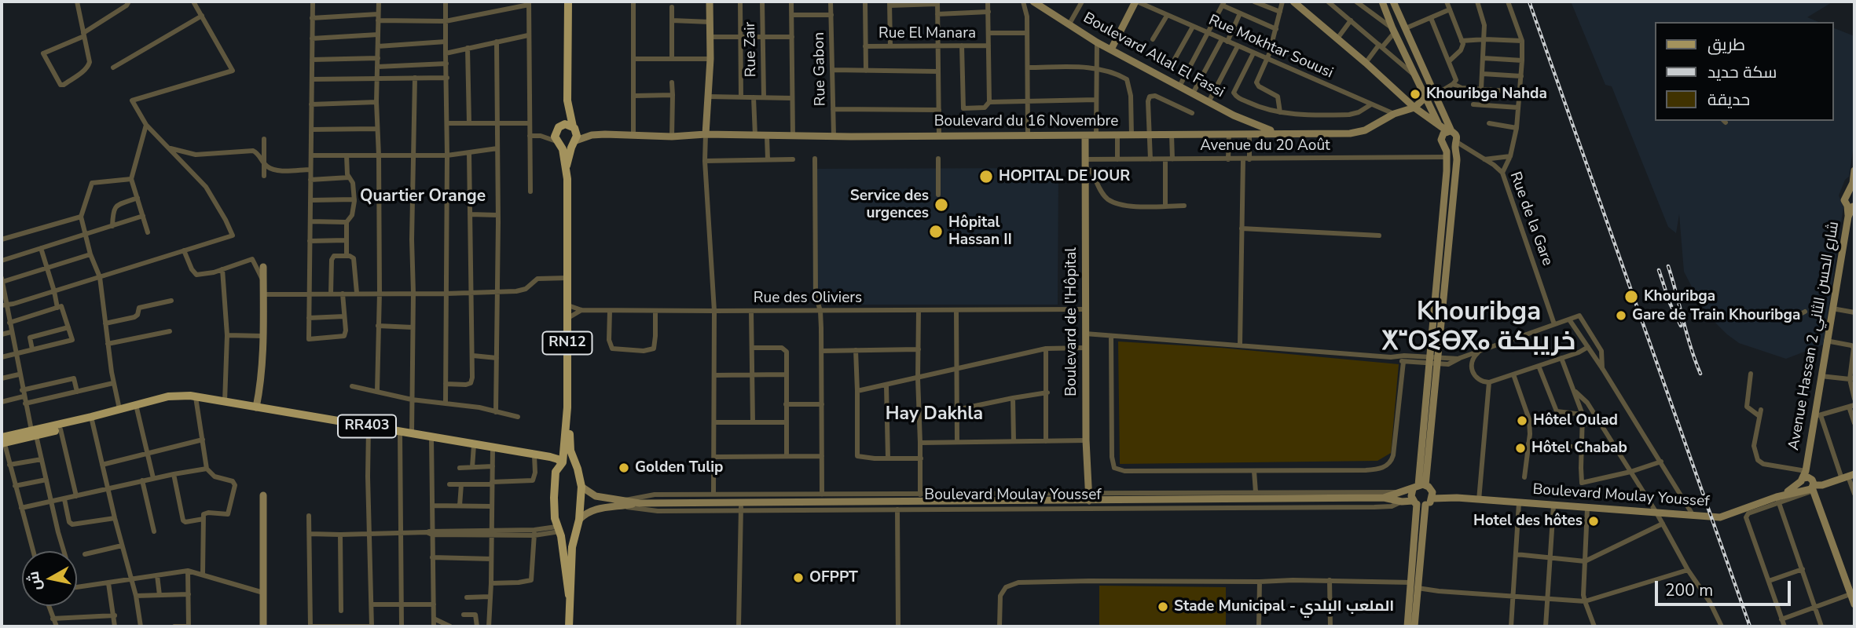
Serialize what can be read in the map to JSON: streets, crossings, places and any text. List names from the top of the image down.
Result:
{
  "streets": {
    "main road": [
      "Boulevard Allal El Fassi",
      "Boulevard du 16 Novembre",
      "Boulevard de l'Hôpital",
      "Avenue Hassan 2 شارع الحسن الثاني",
      "RN12",
      "RR403",
      "Boulevard Moulay Youssef"
    ],
    "street": [
      "Rue El Manara",
      "Rue Mokhtar Souusi",
      "Rue Zair",
      "Rue Gabon",
      "Avenue du 20 Août",
      "Rue de la Gare",
      "Rue des Oliviers"
    ]
  },
  "crossings": [
    ["Rue Mokhtar Souusi", "Boulevard du 16 Novembre"],
    ["Boulevard Allal El Fassi", "Boulevard du 16 Novembre"],
    ["Rue Gabon", "Boulevard du 16 Novembre"],
    ["Boulevard du 16 Novembre", "Boulevard de l'Hôpital"],
    ["Boulevard du 16 Novembre", "RN12"],
    ["Avenue du 20 Août", "Boulevard de l'Hôpital"],
    ["Rue des Oliviers", "Boulevard de l'Hôpital"],
    ["Boulevard de l'Hôpital", "Boulevard Moulay Youssef"],
    ["Avenue Hassan 2 شارع الحسن الثاني", "Boulevard Moulay Youssef"],
    ["RN12", "RR403"]
  ],
  "districts": ["Quartier Orange", "Khouribga ⵅⵯⵔⵉⴱⴳⴰ خريبكة", "Hay Dakhla"],
  "places": [
    "Khouribga Nahda",
    "HOPITAL DE JOUR",
    "Service des urgences",
    "Hôpital Hassan II",
    "Khouribga",
    "Gare de Train Khouribga",
    "Hôtel Oulad",
    "Hôtel Chabab",
    "Golden Tulip",
    "Hotel des hôtes",
    "OFPPT",
    "Stade Municipal - الملعب البلدي"
  ],
  "legend": ["طريق", "سكة حديد", "حديقة"],
  "scale_bar": "200 m",
  "north": "left"
}
